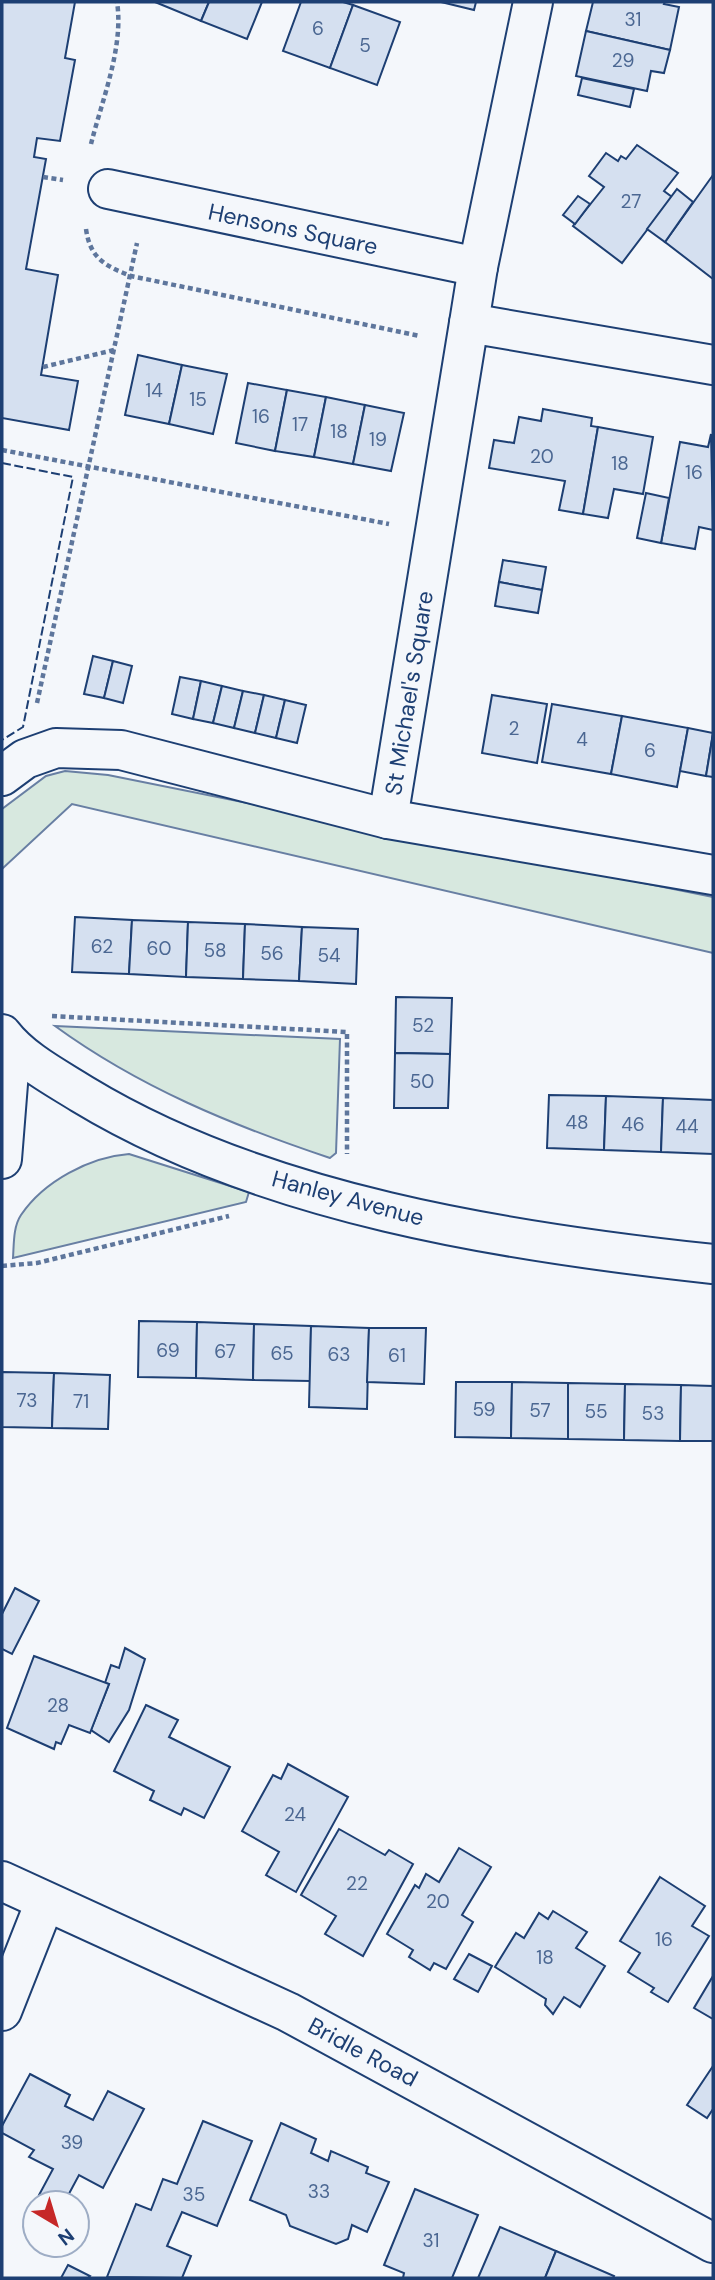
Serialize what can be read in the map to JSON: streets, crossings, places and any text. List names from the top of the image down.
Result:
{
  "streets": {
    "street": [
      "Hensons Square",
      "St Michael's Square",
      "Hanley Avenue",
      "Bridle Road"
    ]
  },
  "crossings": [
    ["Hensons Square", "St Michael's Square"]
  ],
  "house_numbers": [
    "31",
    "6",
    "5",
    "29",
    "27",
    "14",
    "15",
    "16",
    "17",
    "18",
    "19",
    "20",
    "18",
    "16",
    "2",
    "4",
    "6",
    "62",
    "60",
    "58",
    "56",
    "54",
    "52",
    "50",
    "48",
    "46",
    "44",
    "69",
    "67",
    "65",
    "63",
    "61",
    "73",
    "71",
    "59",
    "57",
    "55",
    "53",
    "28",
    "24",
    "22",
    "20",
    "16",
    "18",
    "39",
    "33",
    "35",
    "31"
  ],
  "north": "bottom right"
}
